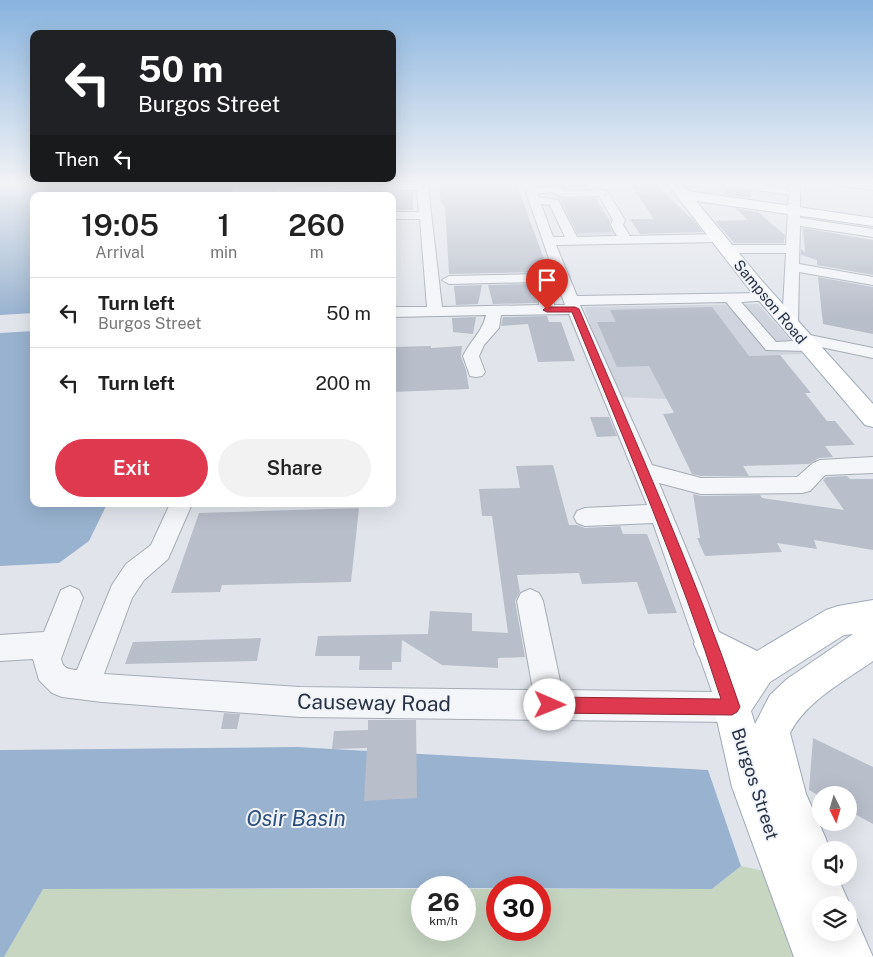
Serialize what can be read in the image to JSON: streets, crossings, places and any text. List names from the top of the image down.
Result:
{
  "streets": {
    "main road": ["Sampson Road", "Burgos Street"],
    "street": ["Causeway Road"]
  },
  "crossings": [
    ["Causeway Road", "Burgos Street"]
  ],
  "water": ["Osir Basin"],
  "north": "bottom",
  "page": {
    "turn": ["50 m", "Burgos Street"],
    "then": "Then",
    "eta": [
      "19:05",
      "Arrival",
      "1",
      "min",
      "260",
      "m"
    ],
    "list": [
      {
        "name": "Turn left",
        "note": "Burgos Street",
        "value": "50 m"
      },
      {
        "name": "Turn left",
        "value": "200 m"
      }
    ],
    "buttons": ["Exit", "Share"],
    "speed": "26 km/h",
    "limit": "30"
  }
}
